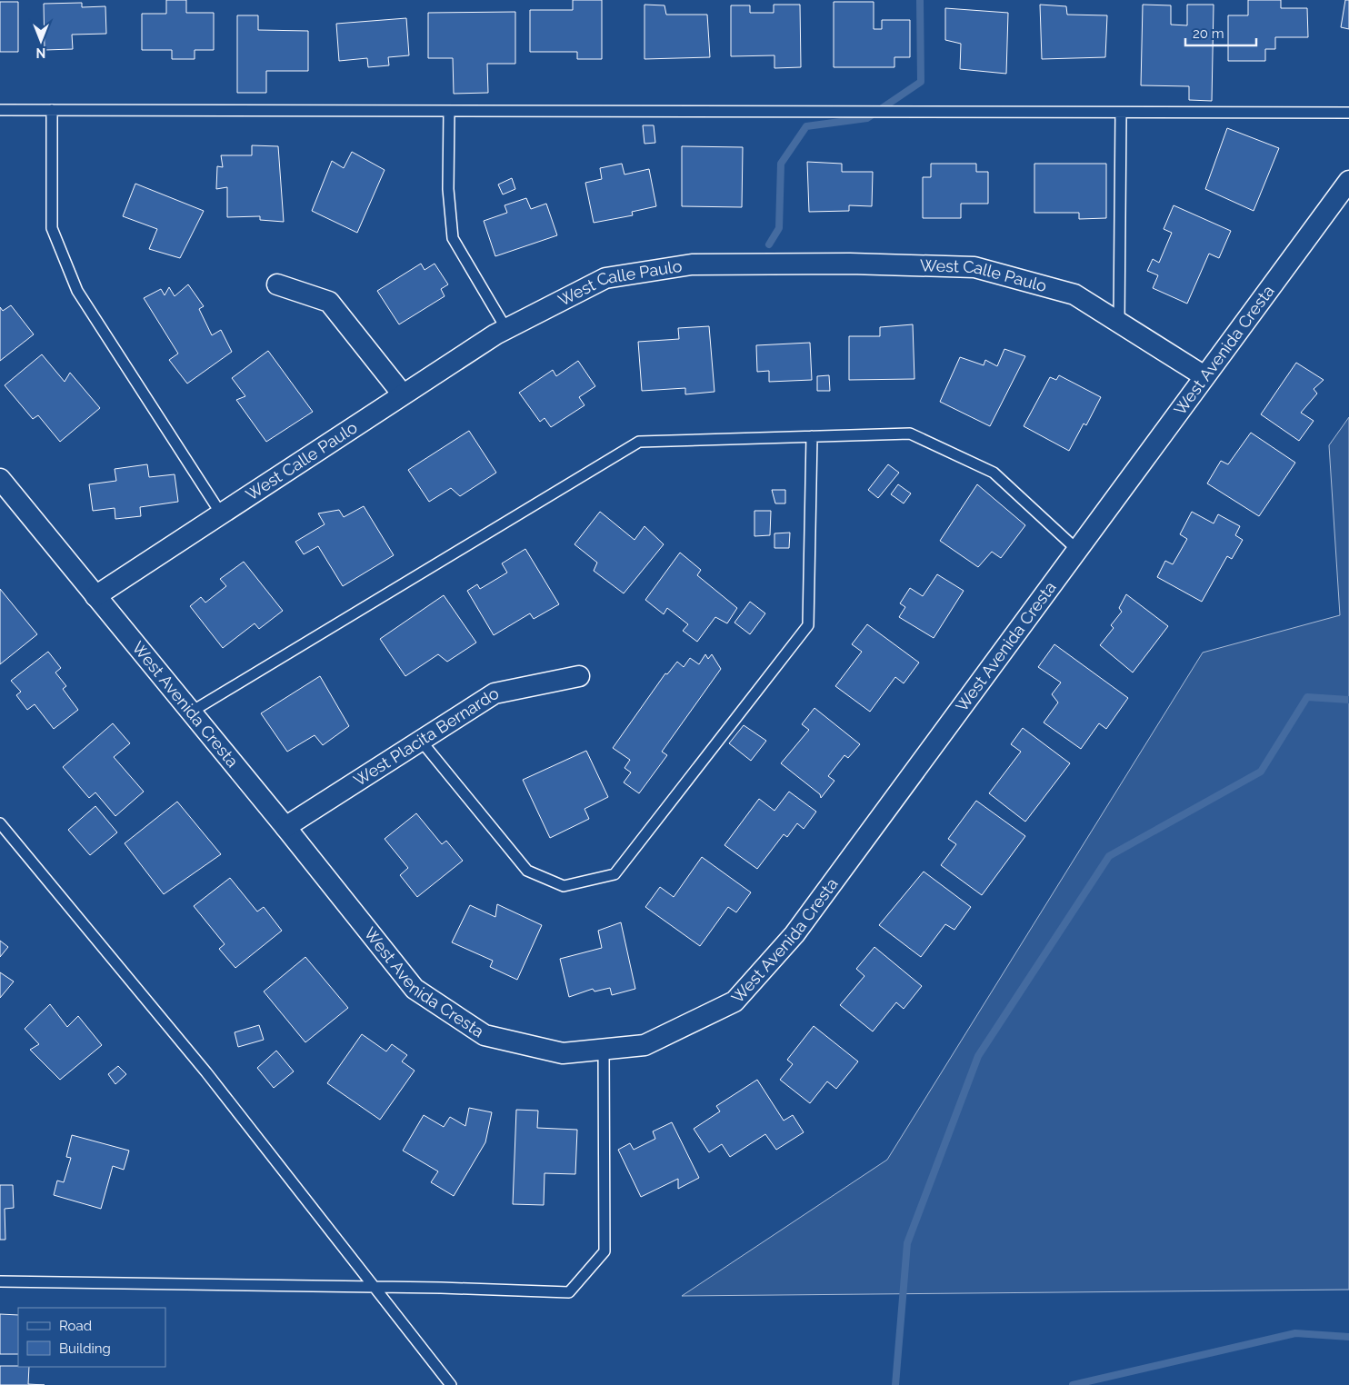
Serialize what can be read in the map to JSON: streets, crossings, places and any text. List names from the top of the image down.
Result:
{
  "streets": {
    "street": ["West Calle Paulo", "West Avenida Cresta", "West Placita Bernardo"]
  },
  "crossings": [
    ["West Calle Paulo", "West Avenida Cresta"],
    ["West Avenida Cresta", "West Placita Bernardo"]
  ],
  "legend": ["Road", "Building"],
  "scale_bar": "20 m",
  "north": "bottom"
}
